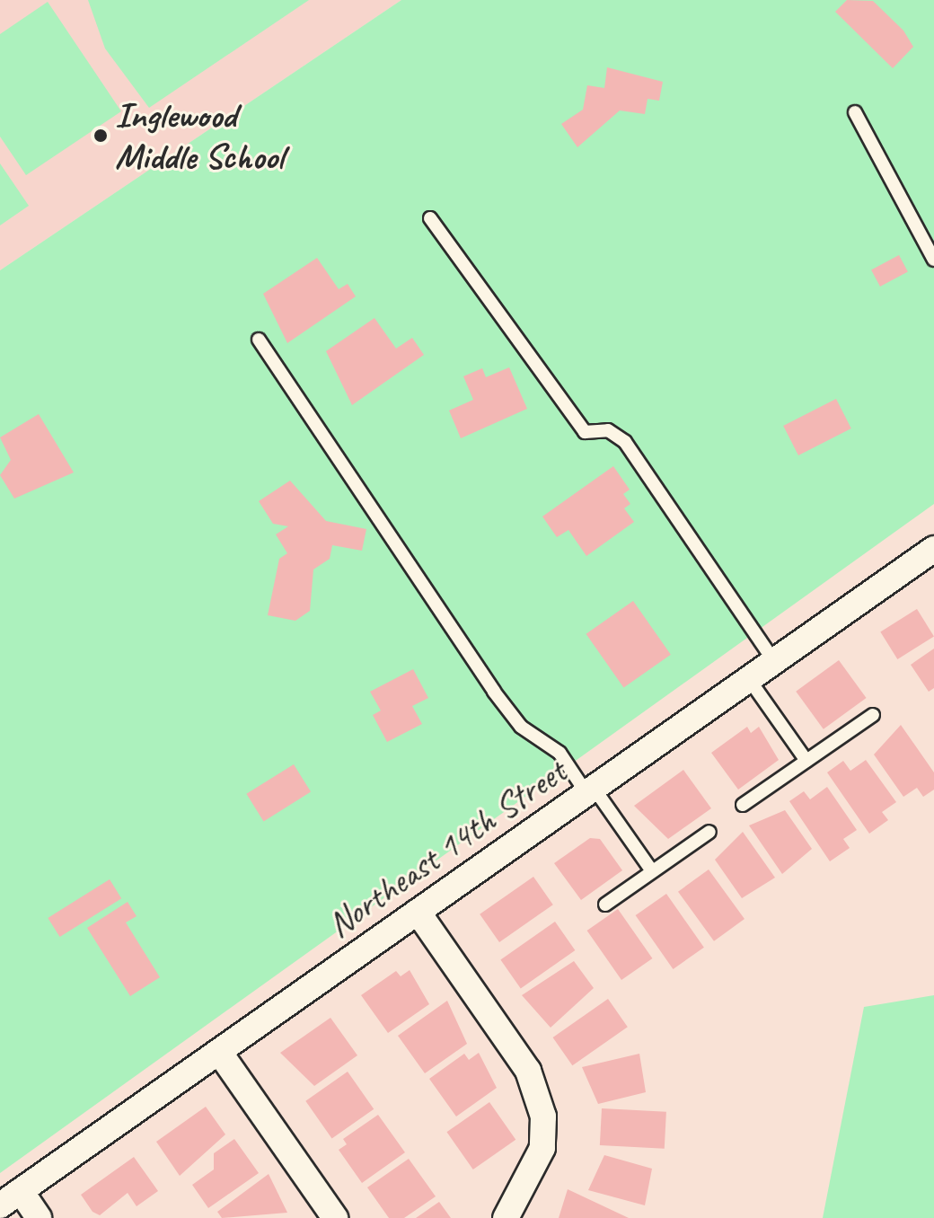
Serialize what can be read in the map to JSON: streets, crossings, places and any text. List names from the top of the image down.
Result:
{
  "streets": {
    "street": ["Northeast 14th Street"]
  },
  "places": ["Inglewood Middle School"]
}
